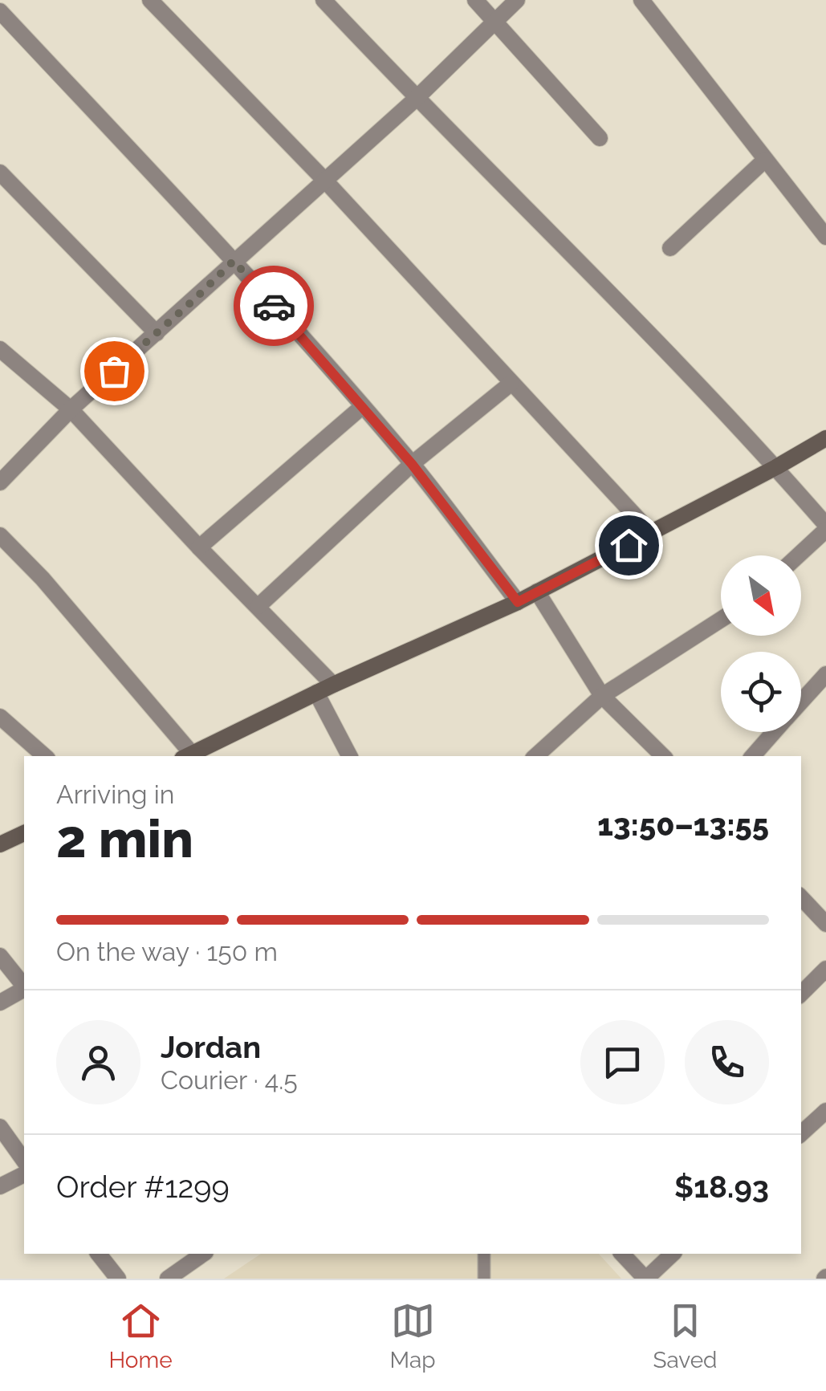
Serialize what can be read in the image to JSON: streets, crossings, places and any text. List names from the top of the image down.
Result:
{
  "north": "bottom right",
  "page": {
    "heading": ["2 min", "Arriving in", "13:50–13:55"],
    "panel": [
      "Jordan",
      "Courier · 4.5",
      "Order #1299",
      "$18.93"
    ],
    "bar": "On the way · 150 m",
    "tabs": ["Home", "Map", "Saved"]
  }
}
